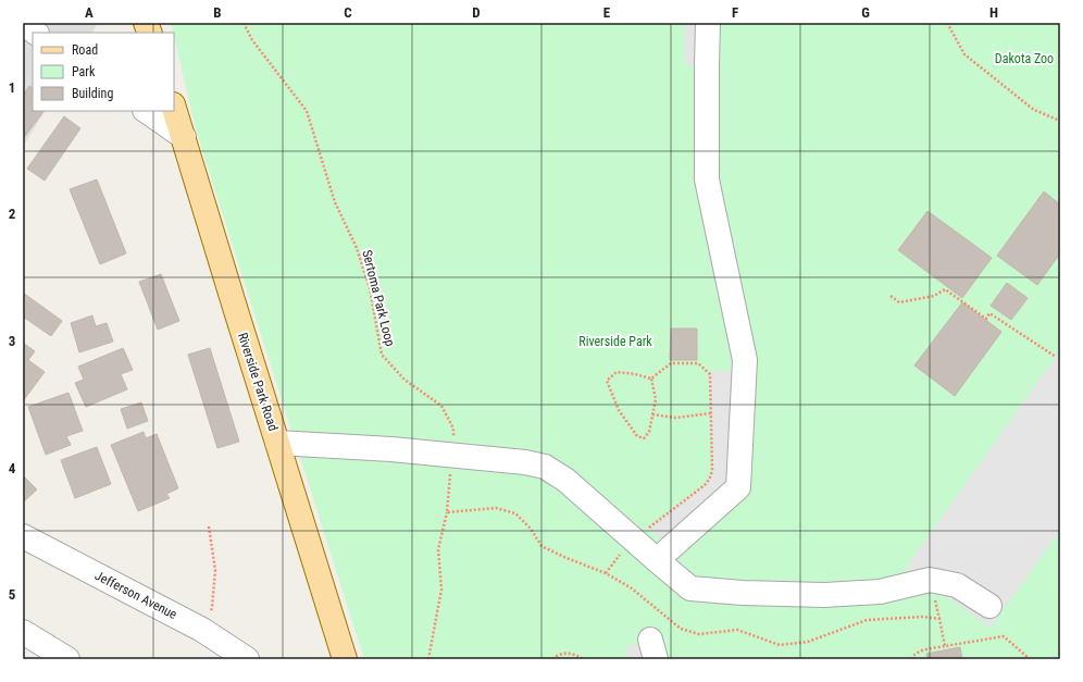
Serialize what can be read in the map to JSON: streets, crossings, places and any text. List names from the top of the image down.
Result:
{
  "streets": {
    "main road": ["Riverside Park Road"],
    "street": ["Jefferson Avenue"],
    "path": ["Sertoma Park Loop"]
  },
  "parks": ["Dakota Zoo", "Riverside Park"],
  "legend": ["Road", "Park", "Building"],
  "grid": {
    "columns": [
      "A",
      "B",
      "C",
      "D",
      "E",
      "F",
      "G",
      "H"
    ],
    "rows": [
      "1",
      "2",
      "3",
      "4",
      "5"
    ]
  }
}
